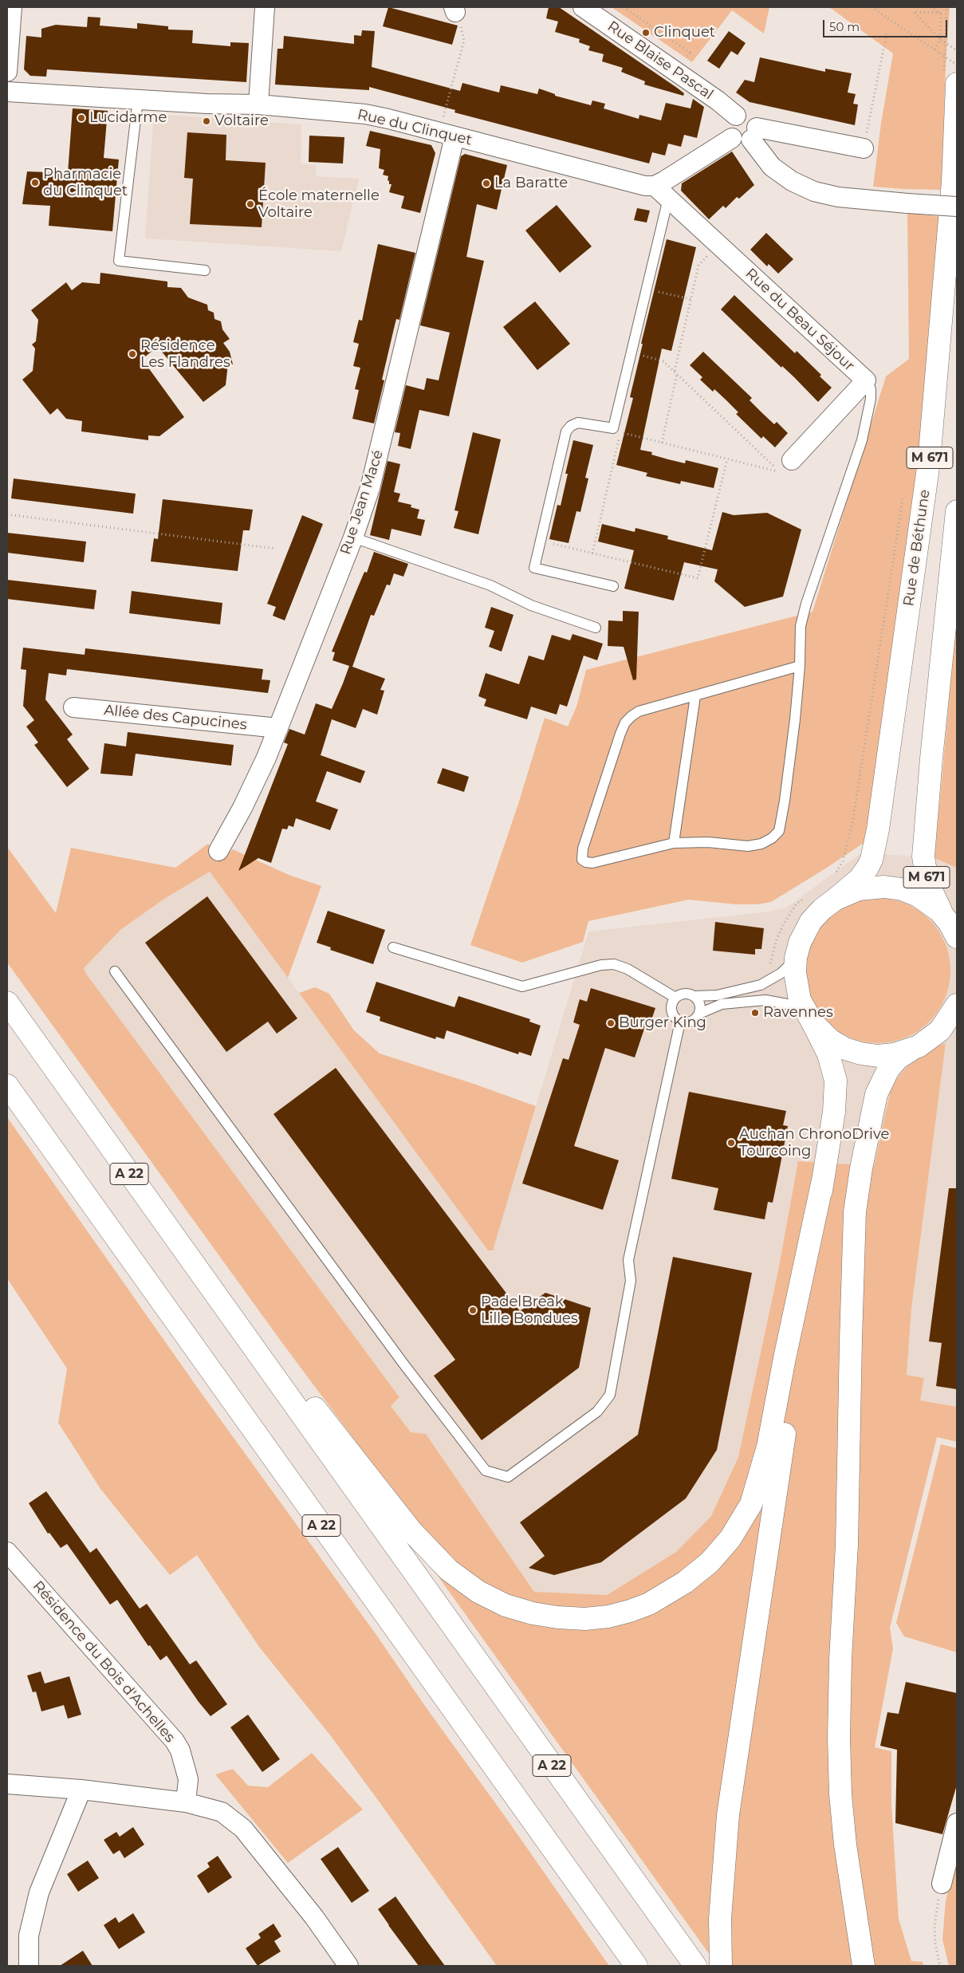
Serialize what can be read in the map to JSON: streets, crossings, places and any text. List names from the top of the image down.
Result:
{
  "streets": {
    "main road": ["M 671", "Rue de Béthune", "A 22"],
    "street": [
      "Rue Blaise Pascal",
      "Rue du Clinquet",
      "Rue du Beau Séjour",
      "Rue Jean Macé",
      "Allée des Capucines",
      "Résidence du Bois d'Achelles"
    ]
  },
  "crossings": [
    ["Rue du Clinquet", "Rue du Beau Séjour"],
    ["Rue du Clinquet", "Rue Jean Macé"],
    ["Rue Jean Macé", "Allée des Capucines"]
  ],
  "places": [
    "Clinquet",
    "Lucidarme",
    "Voltaire",
    "Pharmacie du Clinquet",
    "La Baratte",
    "École maternelle Voltaire",
    "Résidence Les Flandres",
    "Ravennes",
    "Burger King",
    "Auchan ChronoDrive Tourcoing",
    "PadelBreak Lille Bondues"
  ],
  "scale_bar": "50 m"
}
